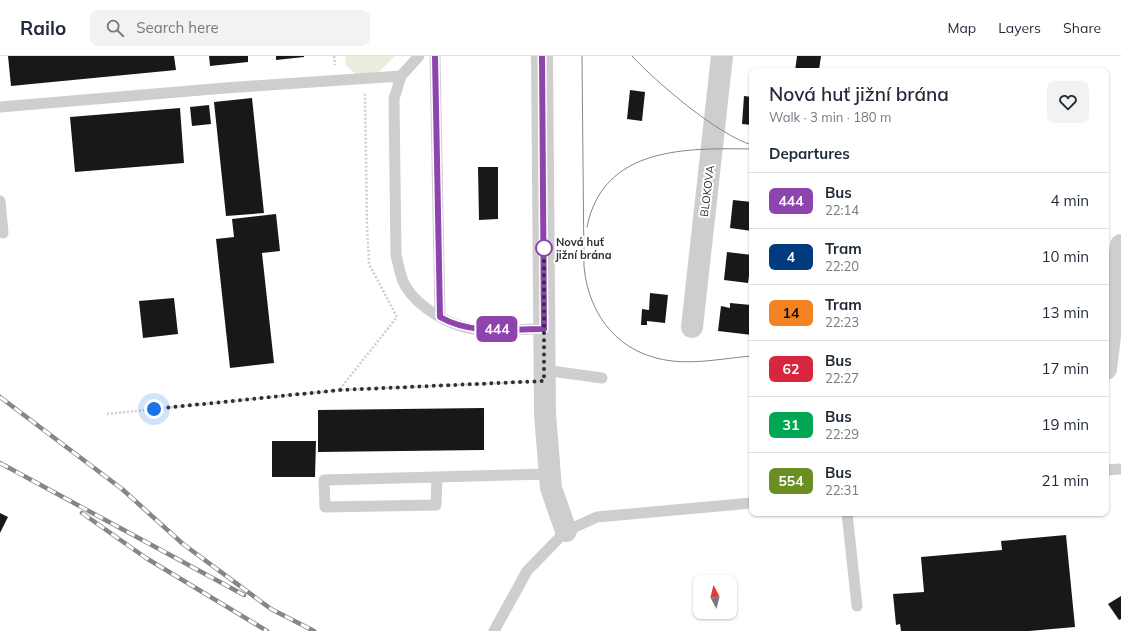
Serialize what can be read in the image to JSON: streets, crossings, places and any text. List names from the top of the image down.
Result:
{
  "streets": {
    "street": ["BLOKOVA"]
  },
  "places": ["Nová huť jižní brána"],
  "lines": ["bus line 444"],
  "north": "top",
  "page": {
    "header": "Railo",
    "search": "Search here",
    "nav": ["Map", "Layers", "Share"],
    "on_map": "444",
    "heading": [
      ["Nová huť jižní brána", "Walk · 3 min · 180 m"],
      "Departures"
    ],
    "list": [
      {
        "mark": "444",
        "name": "Bus",
        "note": "22:14",
        "value": "4 min"
      },
      {
        "mark": "4",
        "name": "Tram",
        "note": "22:20",
        "value": "10 min"
      },
      {
        "mark": "14",
        "name": "Tram",
        "note": "22:23",
        "value": "13 min"
      },
      {
        "mark": "62",
        "name": "Bus",
        "note": "22:27",
        "value": "17 min"
      },
      {
        "mark": "31",
        "name": "Bus",
        "note": "22:29",
        "value": "19 min"
      },
      {
        "mark": "554",
        "name": "Bus",
        "note": "22:31",
        "value": "21 min"
      }
    ]
  }
}
